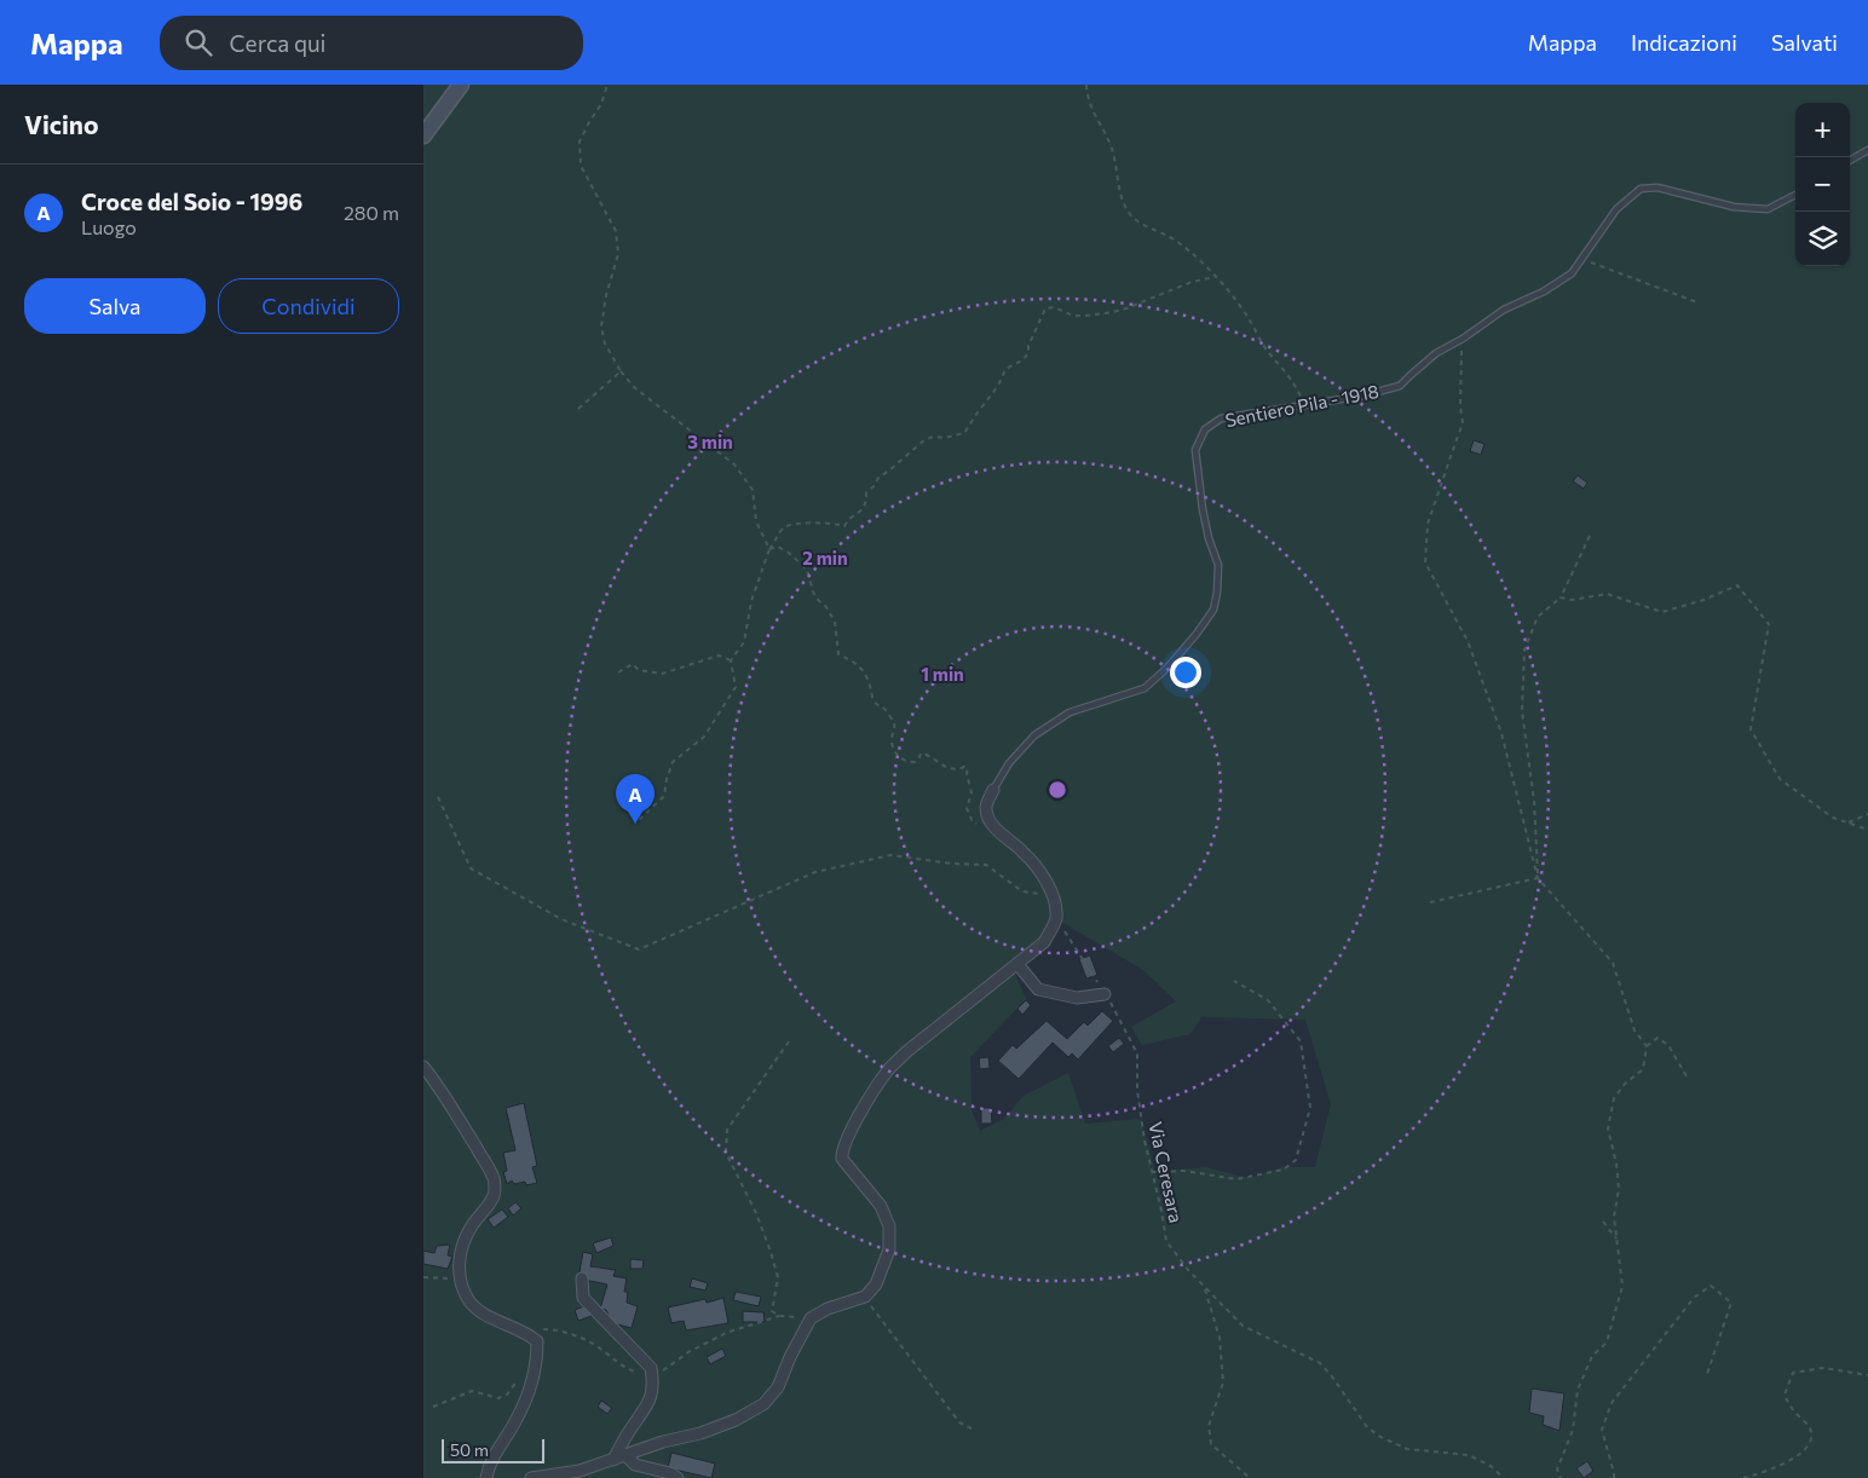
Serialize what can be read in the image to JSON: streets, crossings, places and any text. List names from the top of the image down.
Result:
{
  "streets": {
    "lane": ["Sentiero Pila - 1918"],
    "path": ["Via Ceresara"]
  },
  "scale_bar": "50 m",
  "page": {
    "header": "Mappa",
    "search": "Cerca qui",
    "nav": ["Mappa", "Indicazioni", "Salvati"],
    "heading": "Vicino",
    "map_buttons": ["+", "−"],
    "list": [
      {
        "mark": "A",
        "name": "Croce del Soio - 1996",
        "note": "Luogo",
        "value": "280 m"
      }
    ],
    "buttons": ["Salva", "Condividi"],
    "pins": "A",
    "scale": "50 m"
  },
  "rings": ["3 min", "2 min", "1 min"]
}
